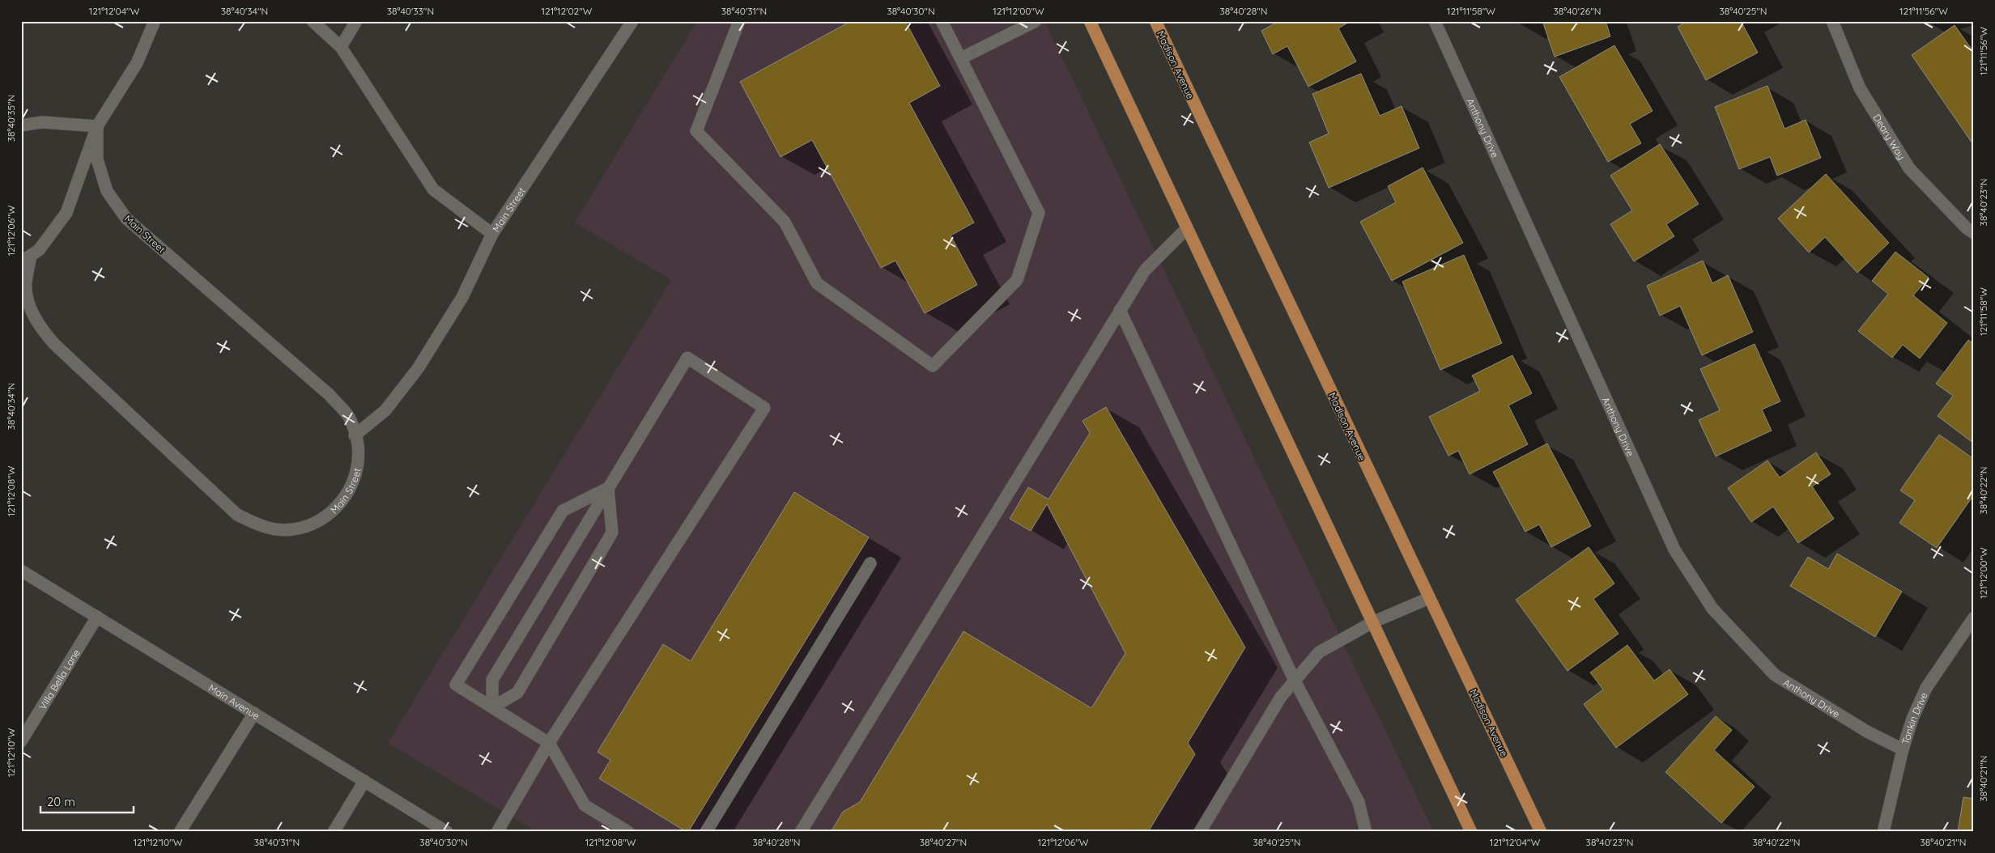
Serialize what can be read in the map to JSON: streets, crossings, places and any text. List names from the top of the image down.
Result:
{
  "streets": {
    "main road": ["Madison Avenue"],
    "street": [
      "Anthony Drive",
      "Deary Way",
      "Main Street",
      "Villa Bella Lane",
      "Main Avenue",
      "Tonkin Drive"
    ]
  },
  "crossings": [
    ["Anthony Drive", "Tonkin Drive"],
    ["Villa Bella Lane", "Main Avenue"]
  ],
  "scale_bar": "20 m",
  "coordinates": [
    "121°12'04\"W",
    "38°40'34\"N",
    "38°40'33\"N",
    "121°12'02\"W",
    "38°40'31\"N",
    "38°40'30\"N",
    "121°12'00\"W",
    "38°40'28\"N",
    "121°11'58\"W",
    "38°40'26\"N",
    "38°40'25\"N",
    "121°11'56\"W",
    "38°40'35\"N",
    "38°40'23\"N",
    "121°12'06\"W",
    "38°40'22\"N",
    "121°12'08\"W",
    "121°12'10\"W",
    "38°40'21\"N",
    "38°40'27\"N"
  ]
}
